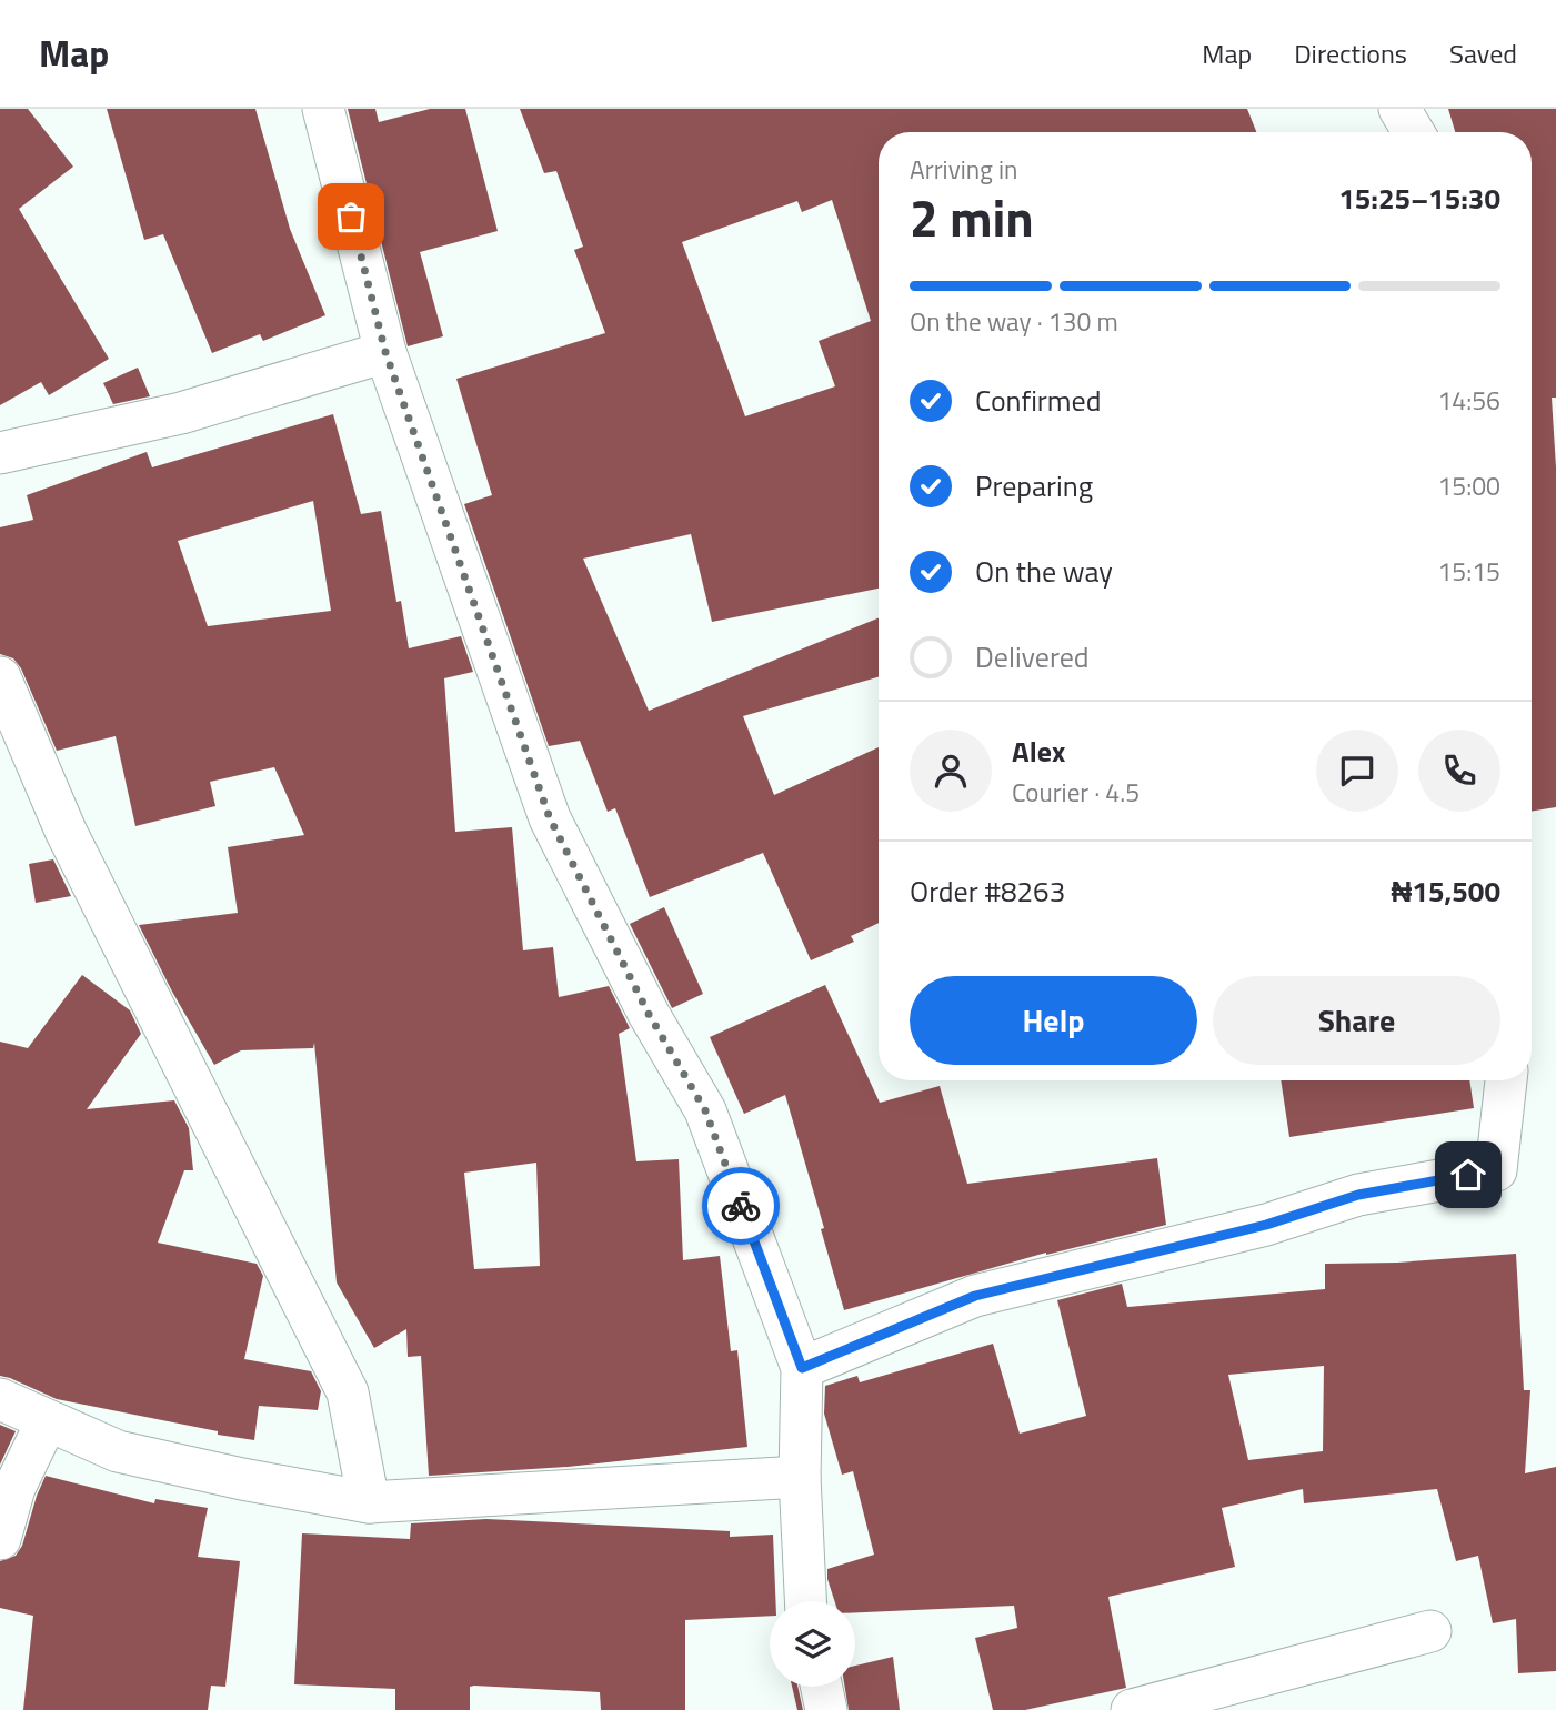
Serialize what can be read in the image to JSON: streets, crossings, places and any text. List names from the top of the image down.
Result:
{
  "page": {
    "header": "Map",
    "nav": ["Map", "Directions", "Saved"],
    "heading": ["2 min", "Arriving in", "15:25–15:30"],
    "panel": [
      "Alex",
      "Courier · 4.5",
      "Order #8263",
      "₦15,500"
    ],
    "bar": "On the way · 130 m",
    "list": [
      ["Confirmed", "14:56"],
      ["Preparing", "15:00"],
      ["On the way", "15:15"],
      "Delivered"
    ],
    "buttons": ["Help", "Share"]
  }
}
